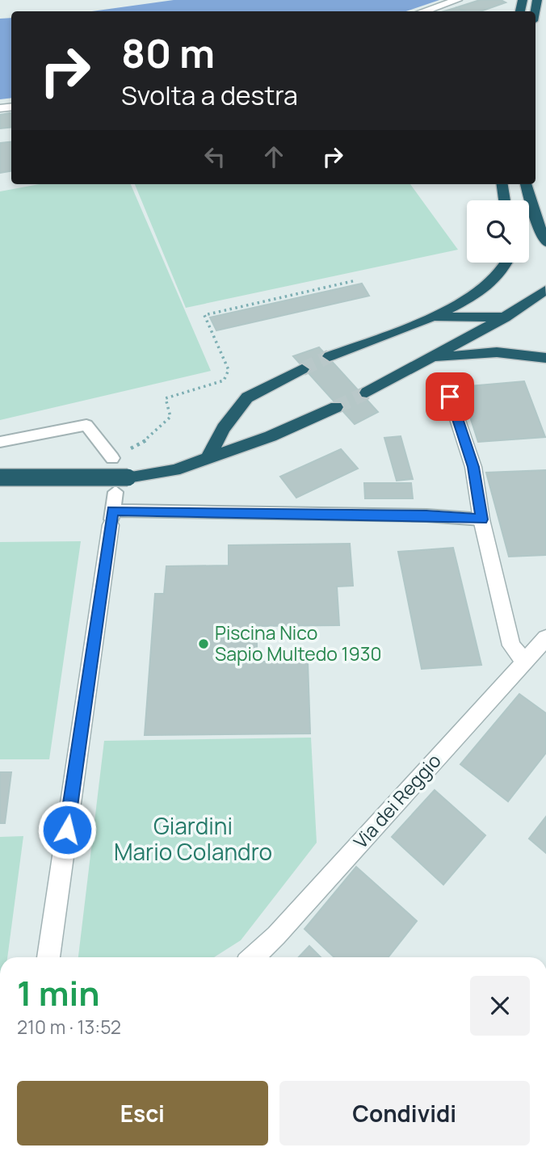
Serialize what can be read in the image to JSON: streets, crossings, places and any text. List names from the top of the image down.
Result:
{
  "streets": {
    "street": ["Via dei Reggio"]
  },
  "parks": ["Giardini Mario Colandro"],
  "places": ["Piscina Nico Sapio Multedo 1930"],
  "page": {
    "turn": ["80 m", "Svolta a destra"],
    "heading": ["1 min", "210 m · 13:52"],
    "buttons": ["Esci", "Condividi"]
  }
}
